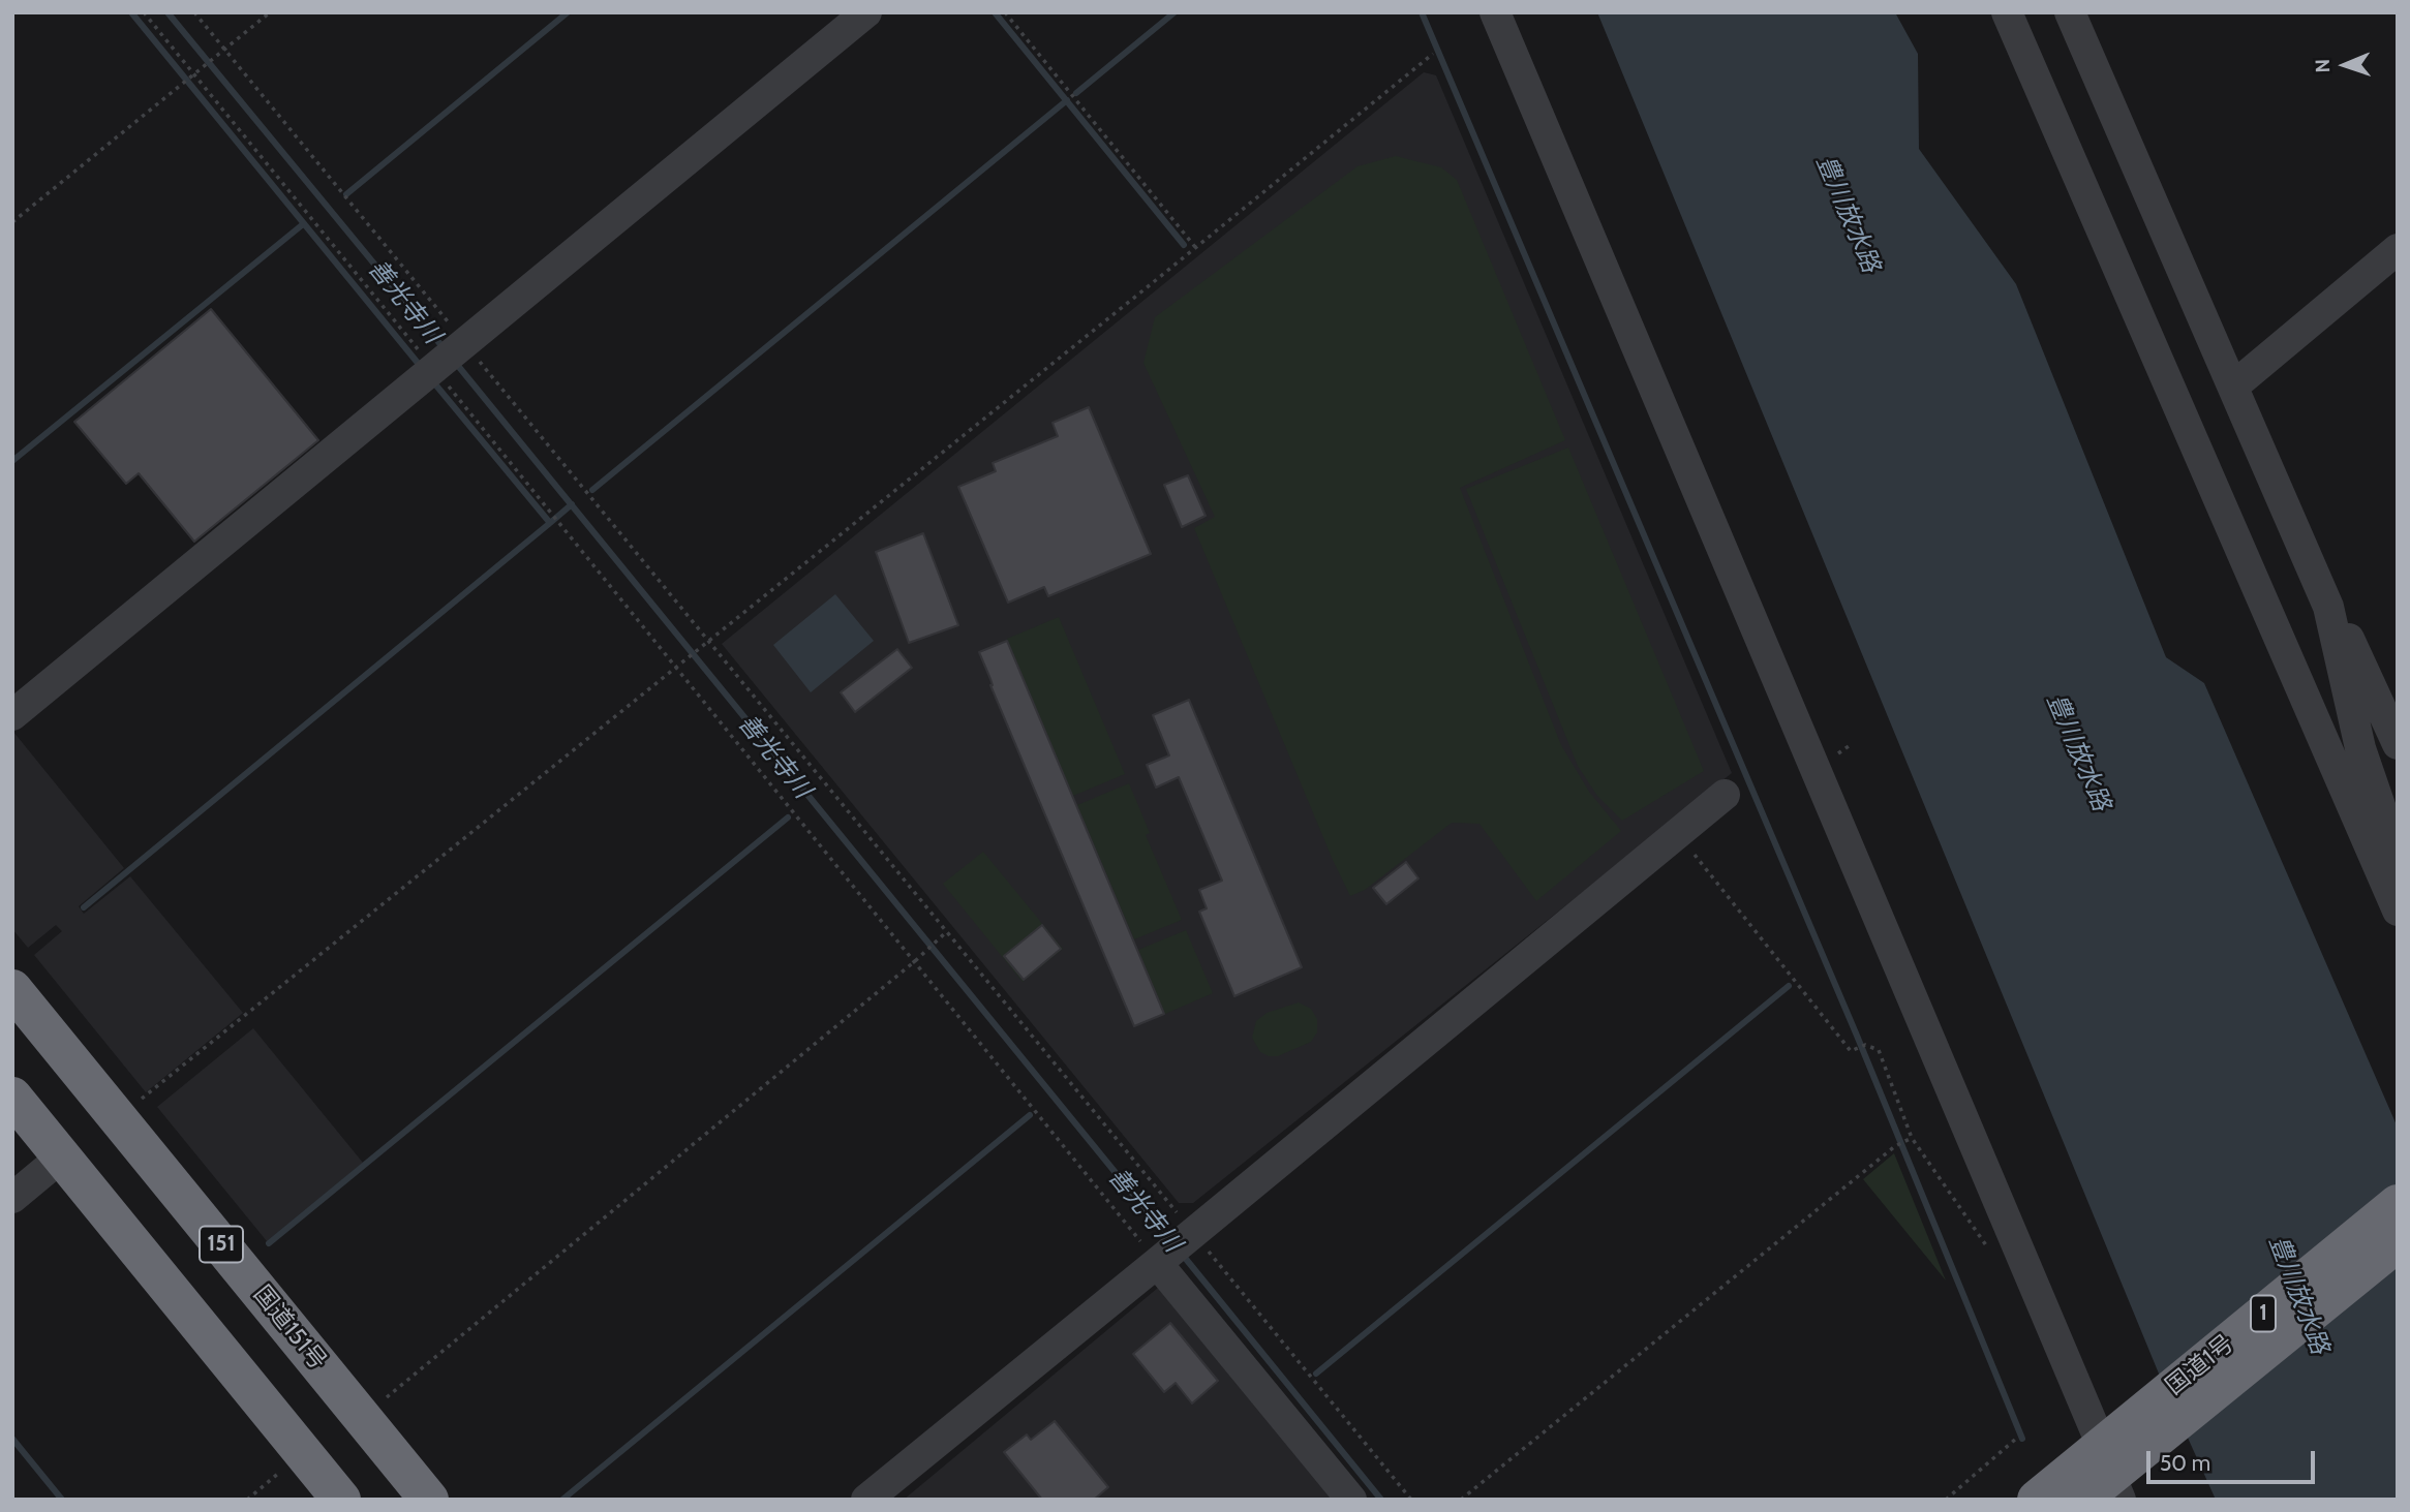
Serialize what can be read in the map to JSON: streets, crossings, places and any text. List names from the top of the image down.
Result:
{
  "streets": {
    "highway": [
      "151",
      "1",
      "国道151号",
      "国道1号"
    ]
  },
  "water": ["豊川放水路", "善光寺川"],
  "scale_bar": "50 m",
  "north": "left"
}
